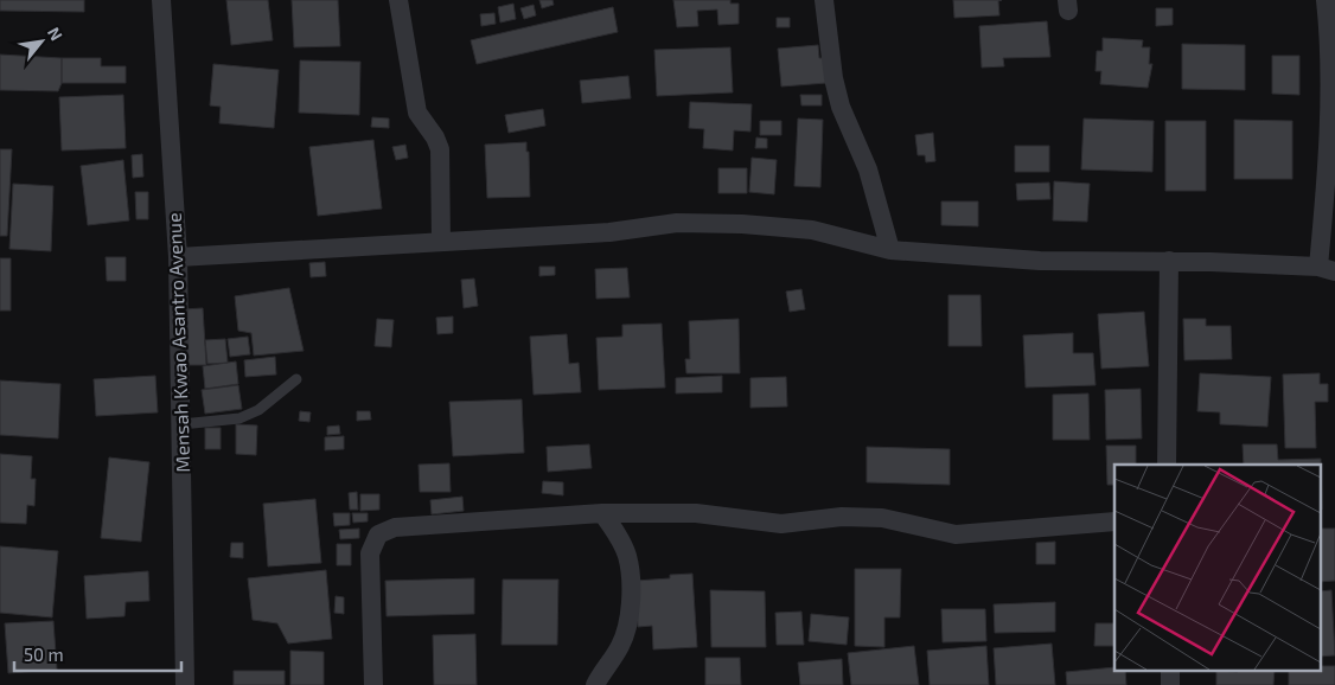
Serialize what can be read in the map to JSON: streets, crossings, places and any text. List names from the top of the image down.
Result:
{
  "streets": {
    "street": ["Mensah Kwao Asantro Avenue"]
  },
  "scale_bar": "50 m",
  "north": "top right"
}
